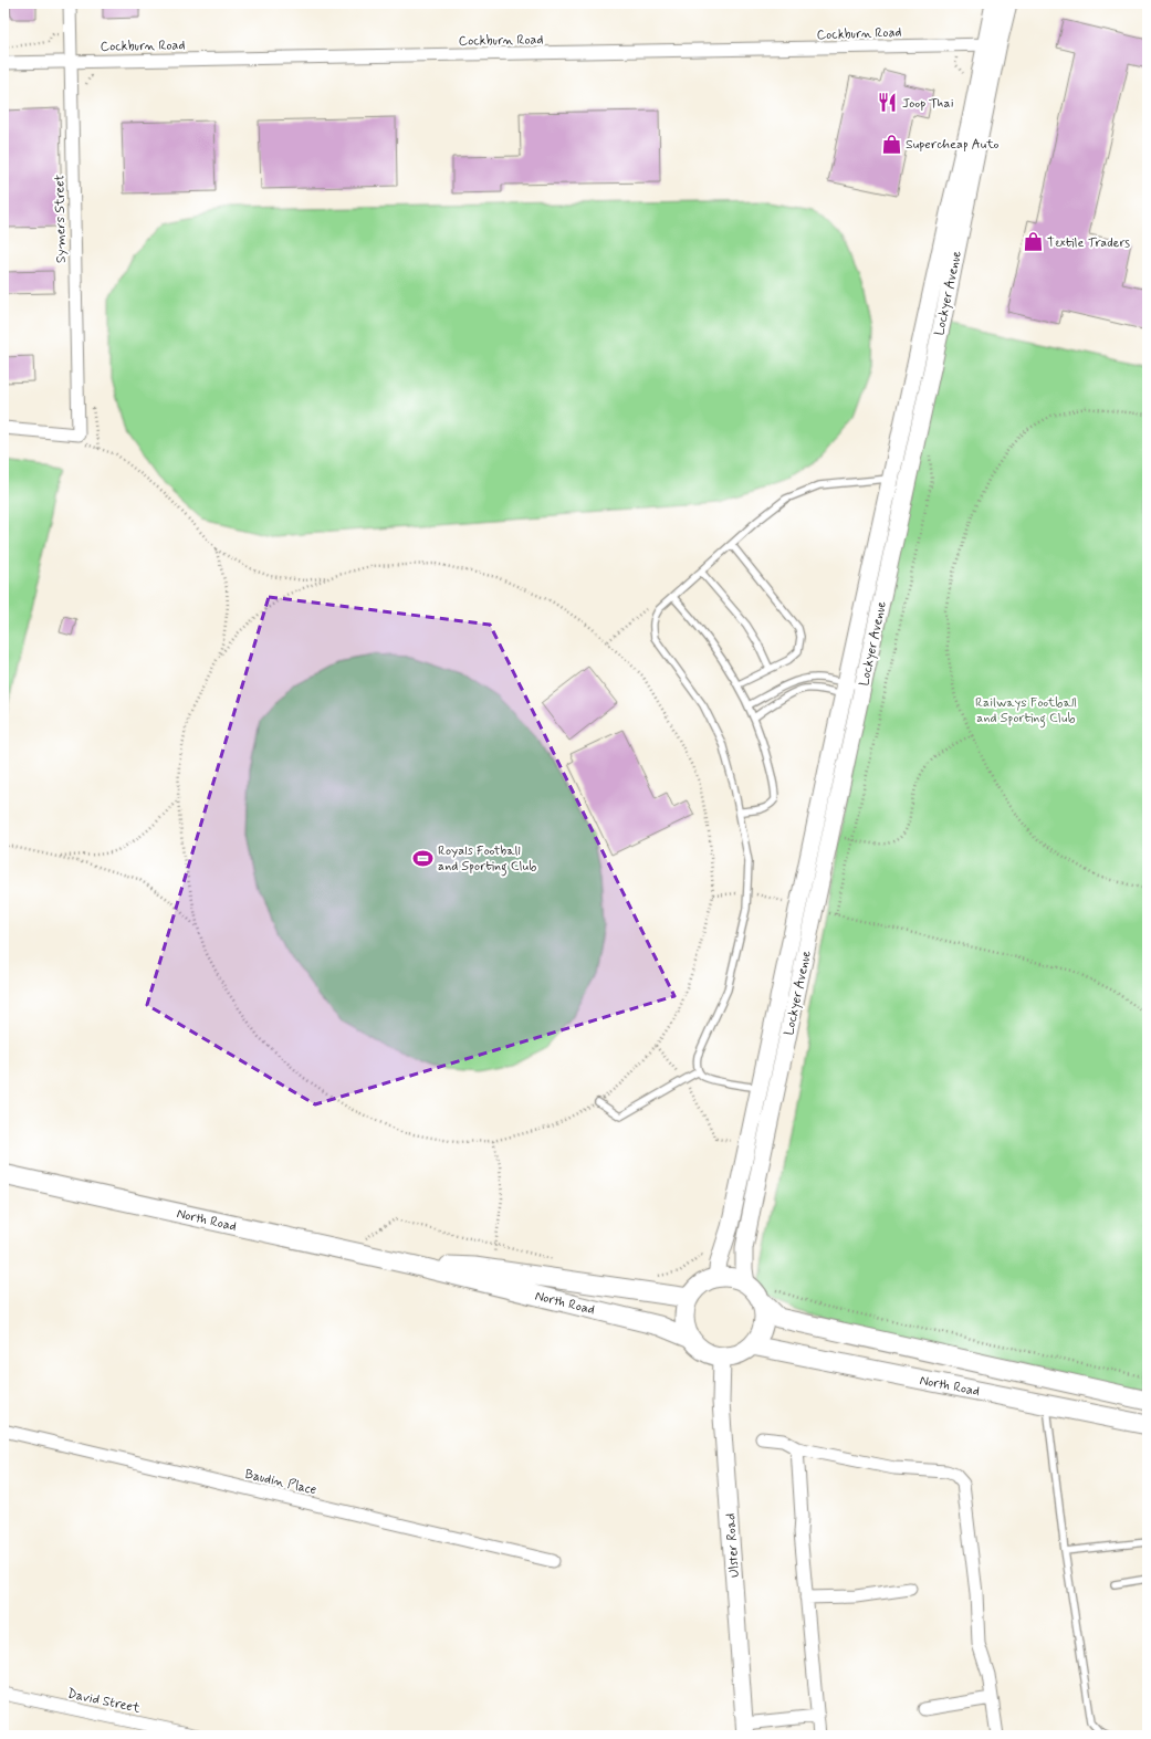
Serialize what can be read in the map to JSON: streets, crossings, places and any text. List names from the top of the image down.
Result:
{
  "streets": {
    "main road": ["Lockyer Avenue", "North Road", "Ulster Road"],
    "street": [
      "Cockburn Road",
      "Symers Street",
      "Baudin Place",
      "David Street"
    ]
  },
  "crossings": [
    ["Cockburn Road", "Symers Street"],
    ["Cockburn Road", "Lockyer Avenue"],
    ["Lockyer Avenue", "North Road"],
    ["Lockyer Avenue", "Ulster Road"],
    ["North Road", "Ulster Road"]
  ],
  "parks": ["Railways Football and Sporting Club"],
  "places": {
    "restaurant": ["Joop Thai"],
    "shop": ["Supercheap Auto", "Textile Traders"],
    "sports": ["Royals Football and Sporting Club"]
  }
}
